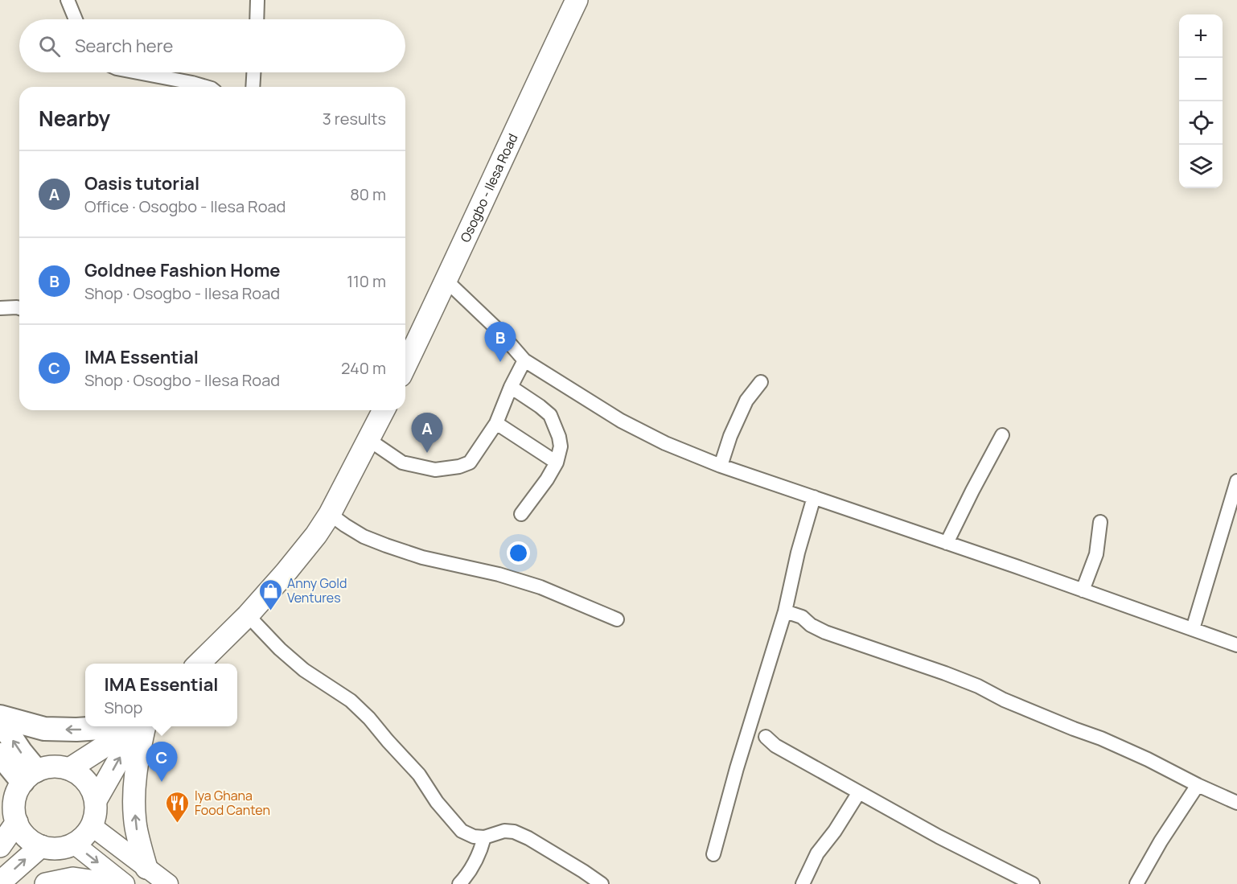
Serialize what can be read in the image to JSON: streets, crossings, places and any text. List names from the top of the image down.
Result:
{
  "streets": {
    "main road": ["Osogbo - Ilesa Road"]
  },
  "places": {
    "shop": ["Anny Gold Ventures"],
    "restaurant": ["Iya Ghana Food Canten"]
  },
  "page": {
    "map_buttons": ["+", "−"],
    "search": "Search here",
    "heading": ["Nearby", "3 results"],
    "list": [
      {
        "mark": "A",
        "name": "Oasis tutorial",
        "note": "Office · Osogbo - Ilesa Road",
        "value": "80 m"
      },
      {
        "mark": "B",
        "name": "Goldnee Fashion Home",
        "note": "Shop · Osogbo - Ilesa Road",
        "value": "110 m"
      },
      {
        "mark": "C",
        "name": "IMA Essential",
        "note": "Shop · Osogbo - Ilesa Road",
        "value": "240 m"
      }
    ],
    "pins": ["B", "A", "C"],
    "popup": ["IMA Essential", "Shop"]
  }
}
